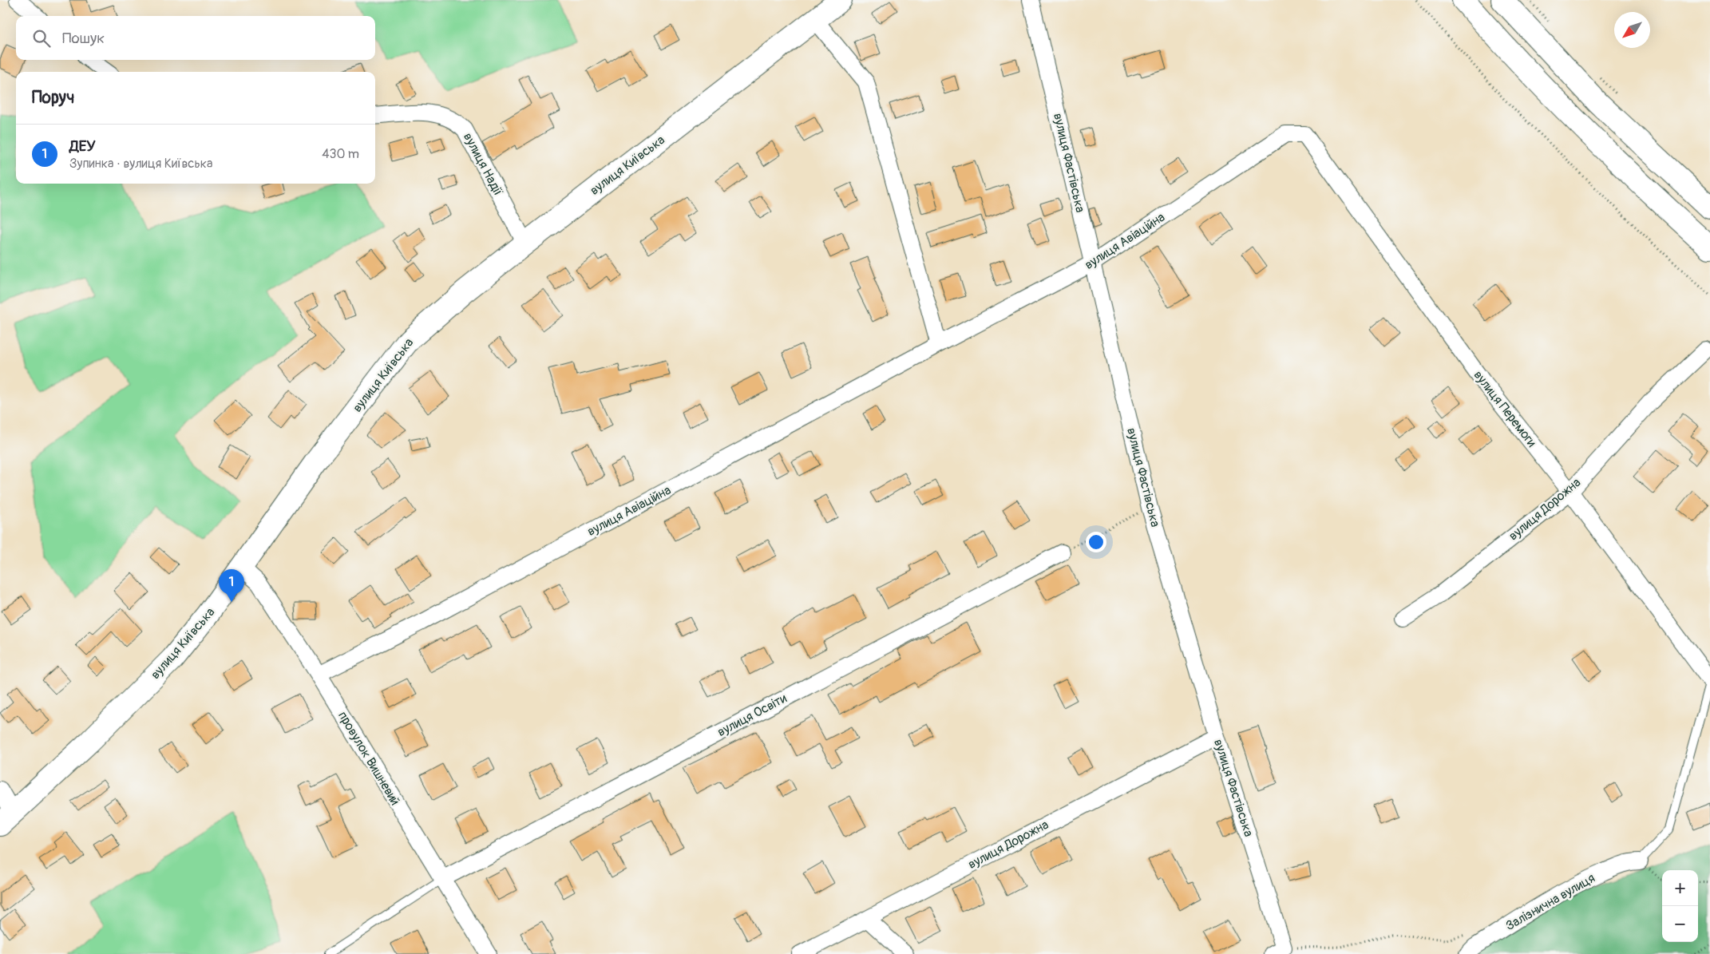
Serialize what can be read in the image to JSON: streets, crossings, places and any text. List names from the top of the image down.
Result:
{
  "streets": {
    "main road": ["вулиця Київська"],
    "street": [
      "вулиця Фастівська",
      "вулиця Надії",
      "вулиця Авіаційна",
      "вулиця Перемоги",
      "вулиця Дорожна",
      "вулиця Освіти",
      "провулок Вишневий",
      "Залізнична вулиця"
    ]
  },
  "crossings": [
    ["вулиця Фастівська", "вулиця Авіаційна"],
    ["вулиця Фастівська", "вулиця Дорожна"],
    ["вулиця Надії", "вулиця Київська"],
    ["вулиця Київська", "провулок Вишневий"],
    ["вулиця Авіаційна", "вулиця Перемоги"],
    ["вулиця Авіаційна", "провулок Вишневий"],
    ["вулиця Перемоги", "вулиця Дорожна"],
    ["вулиця Освіти", "провулок Вишневий"]
  ],
  "north": "bottom left",
  "page": {
    "search": "Пошук",
    "heading": "Поруч",
    "list": [
      {
        "mark": "1",
        "name": "ДЕУ",
        "note": "Зупинка · вулиця Київська",
        "value": "430 m"
      }
    ],
    "pins": "1",
    "map_buttons": ["+", "−"]
  }
}
